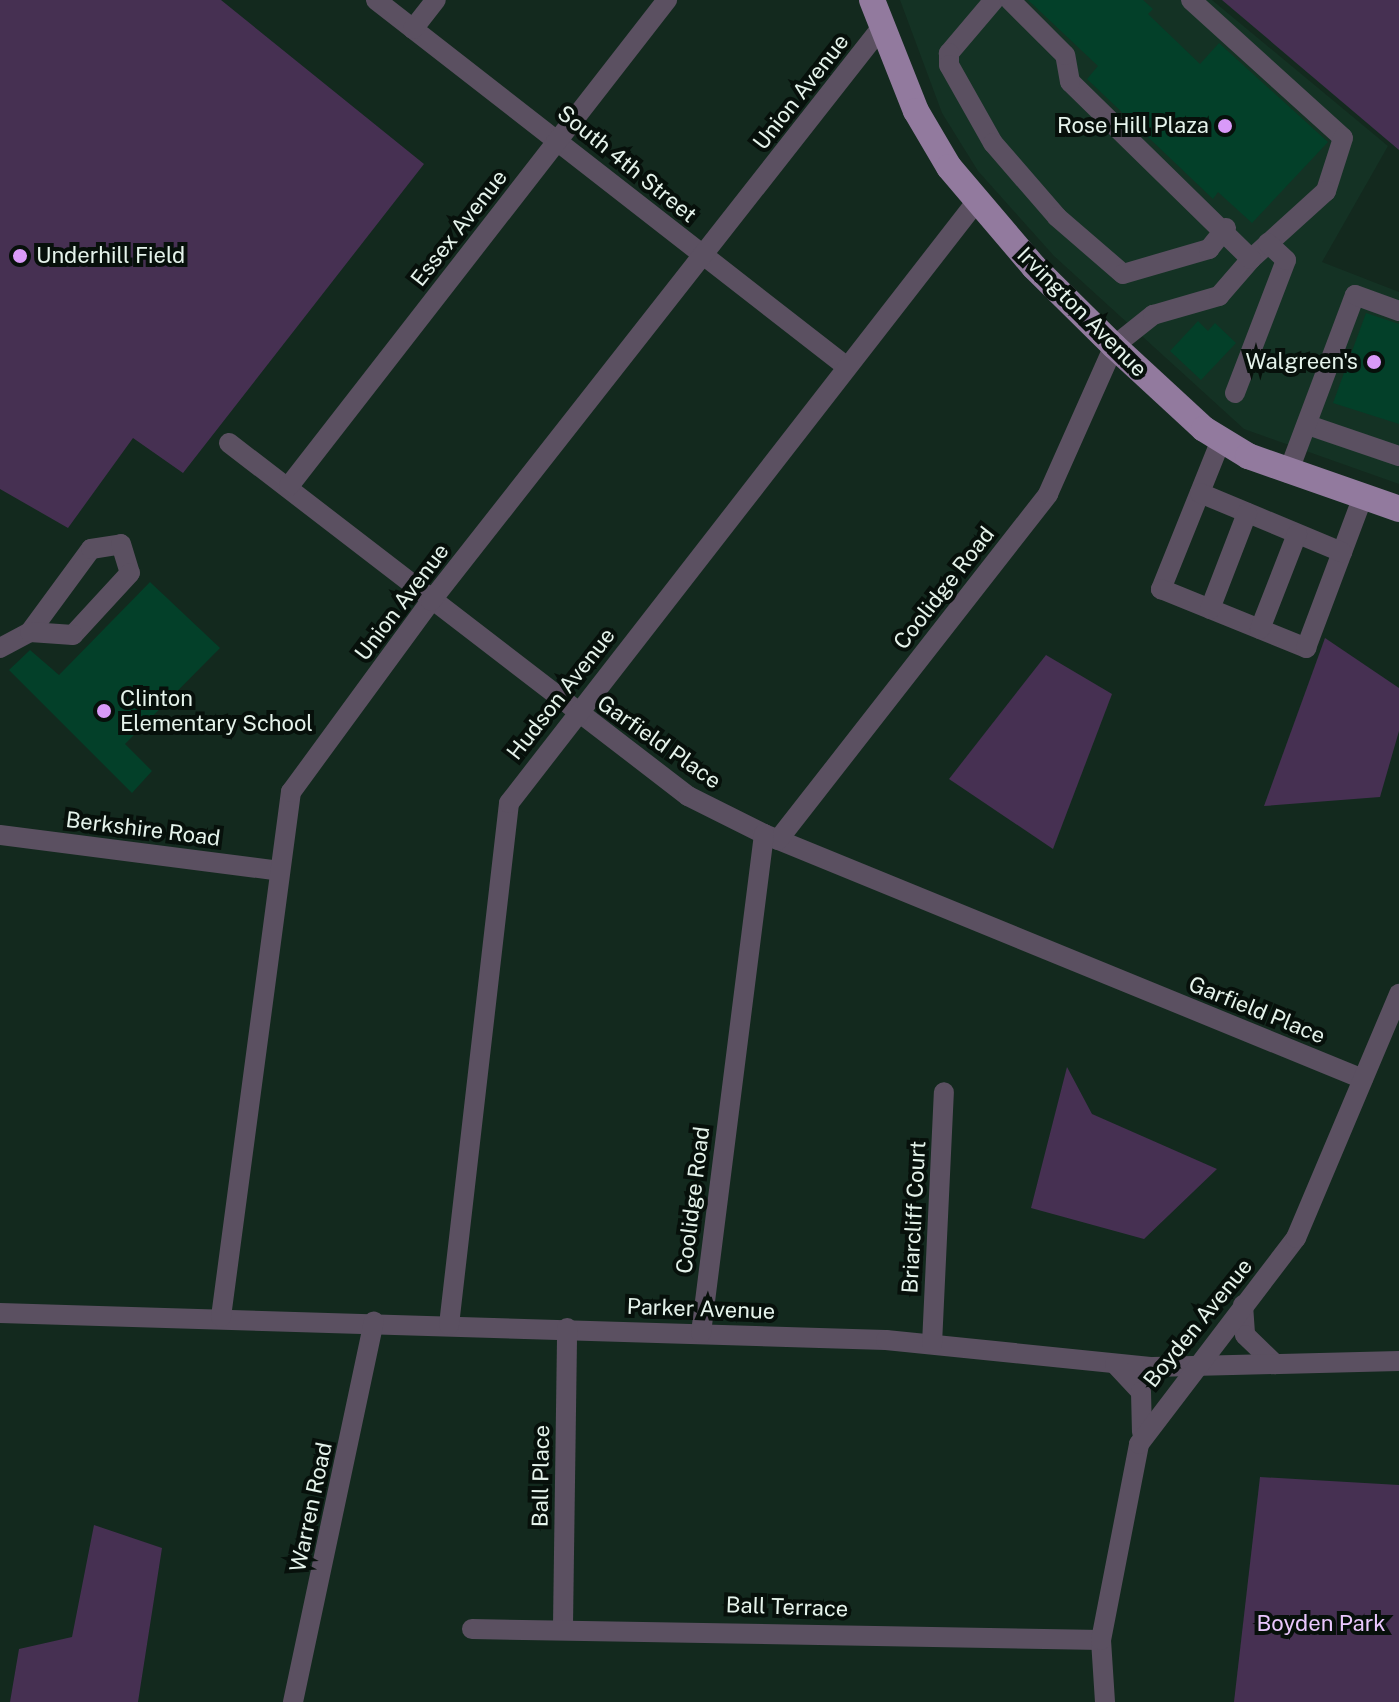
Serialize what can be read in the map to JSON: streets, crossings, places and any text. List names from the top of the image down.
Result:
{
  "streets": {
    "main road": ["Irvington Avenue"],
    "street": [
      "Union Avenue",
      "South 4th Street",
      "Essex Avenue",
      "Coolidge Road",
      "Hudson Avenue",
      "Garfield Place",
      "Berkshire Road",
      "Briarcliff Court",
      "Parker Avenue",
      "Boyden Avenue",
      "Ball Place",
      "Warren Road",
      "Ball Terrace"
    ]
  },
  "crossings": [
    ["Union Avenue", "South 4th Street"],
    ["Union Avenue", "Irvington Avenue"],
    ["Union Avenue", "Garfield Place"],
    ["Union Avenue", "Berkshire Road"],
    ["Union Avenue", "Parker Avenue"],
    ["South 4th Street", "Essex Avenue"],
    ["South 4th Street", "Hudson Avenue"],
    ["Essex Avenue", "Garfield Place"],
    ["Irvington Avenue", "Coolidge Road"],
    ["Irvington Avenue", "Hudson Avenue"],
    ["Coolidge Road", "Garfield Place"],
    ["Coolidge Road", "Parker Avenue"],
    ["Hudson Avenue", "Garfield Place"],
    ["Hudson Avenue", "Parker Avenue"],
    ["Garfield Place", "Boyden Avenue"],
    ["Briarcliff Court", "Parker Avenue"],
    ["Parker Avenue", "Boyden Avenue"],
    ["Parker Avenue", "Ball Place"],
    ["Parker Avenue", "Warren Road"],
    ["Boyden Avenue", "Ball Terrace"],
    ["Ball Place", "Ball Terrace"]
  ],
  "parks": ["Boyden Park"],
  "places": [
    "Rose Hill Plaza",
    "Underhill Field",
    "Walgreen's",
    "Clinton Elementary School"
  ]
}
